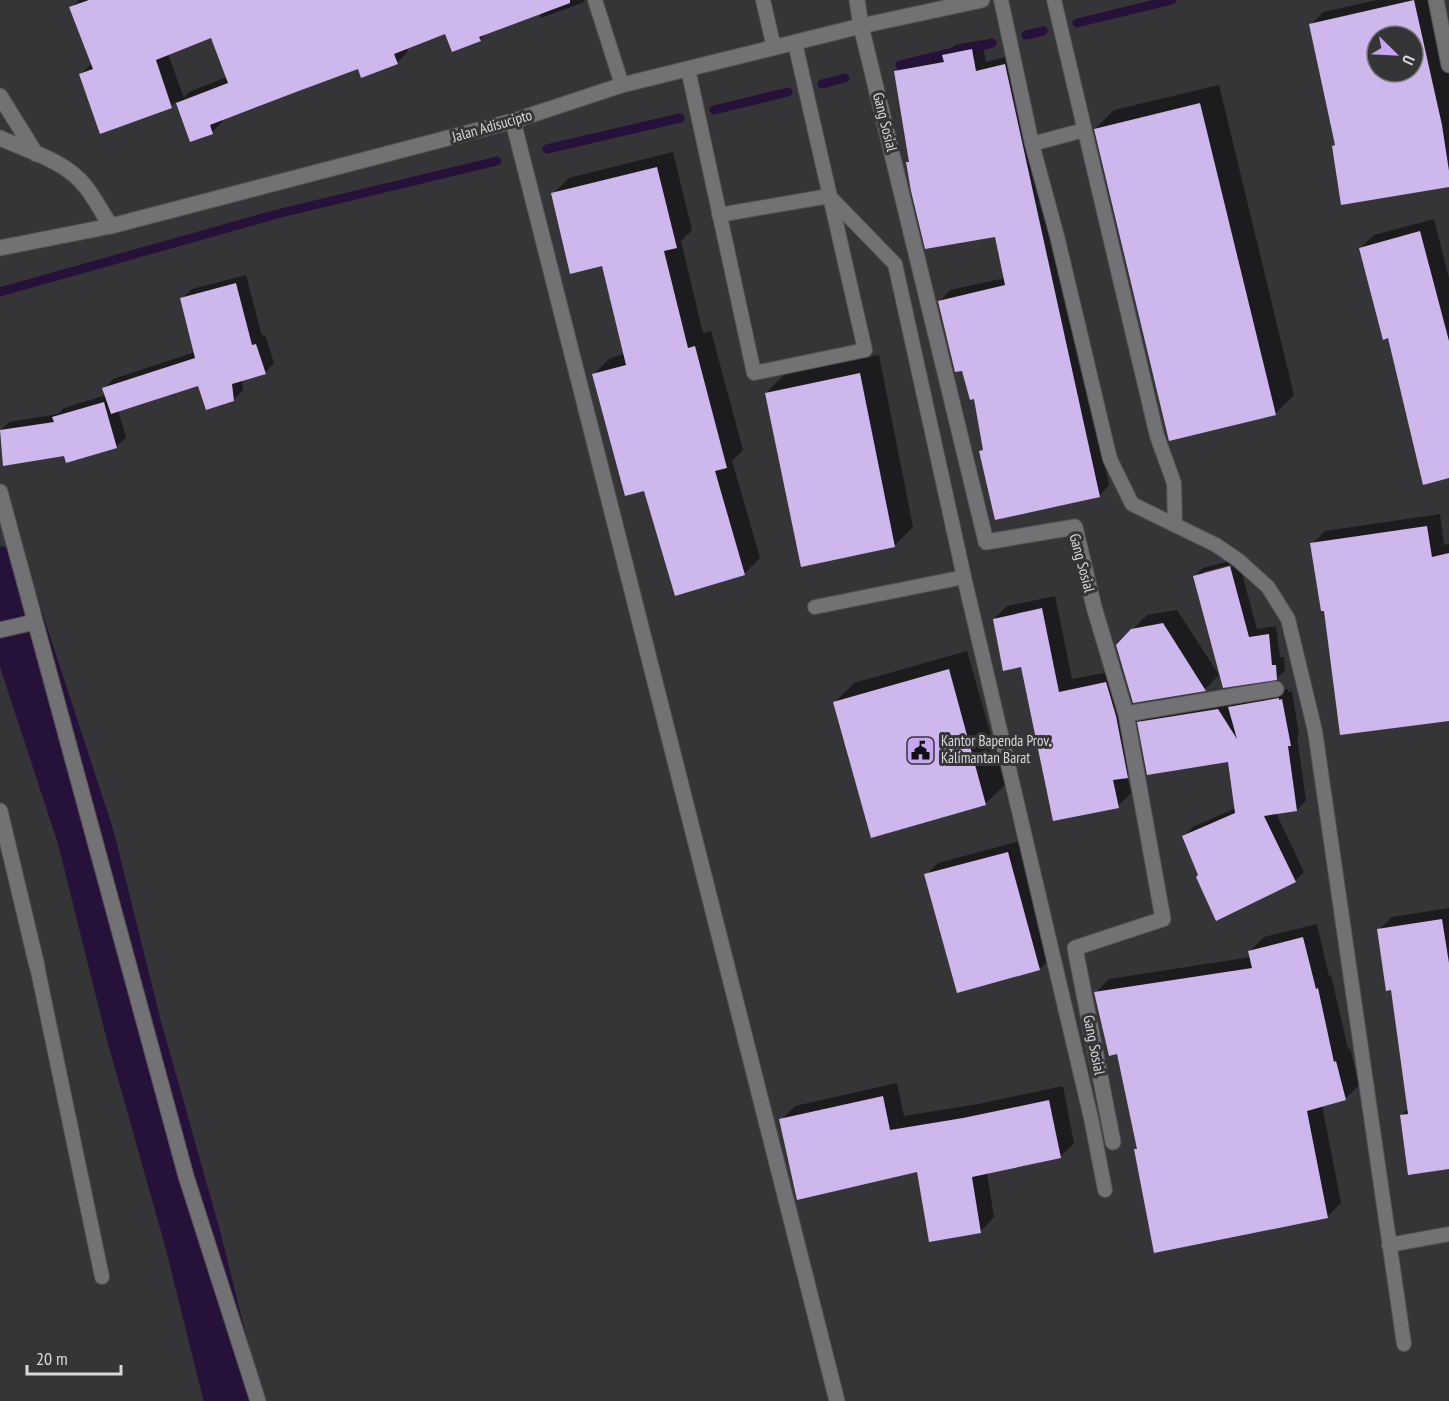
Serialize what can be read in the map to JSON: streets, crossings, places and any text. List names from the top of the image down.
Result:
{
  "streets": {
    "street": ["Gang Sosial", "Jalan Adisucipto"]
  },
  "crossings": [
    ["Gang Sosial", "Jalan Adisucipto"]
  ],
  "places": {
    "public building": ["Kantor Bapenda Prov. Kalimantan Barat"]
  },
  "scale_bar": "20 m",
  "north": "bottom right"
}
